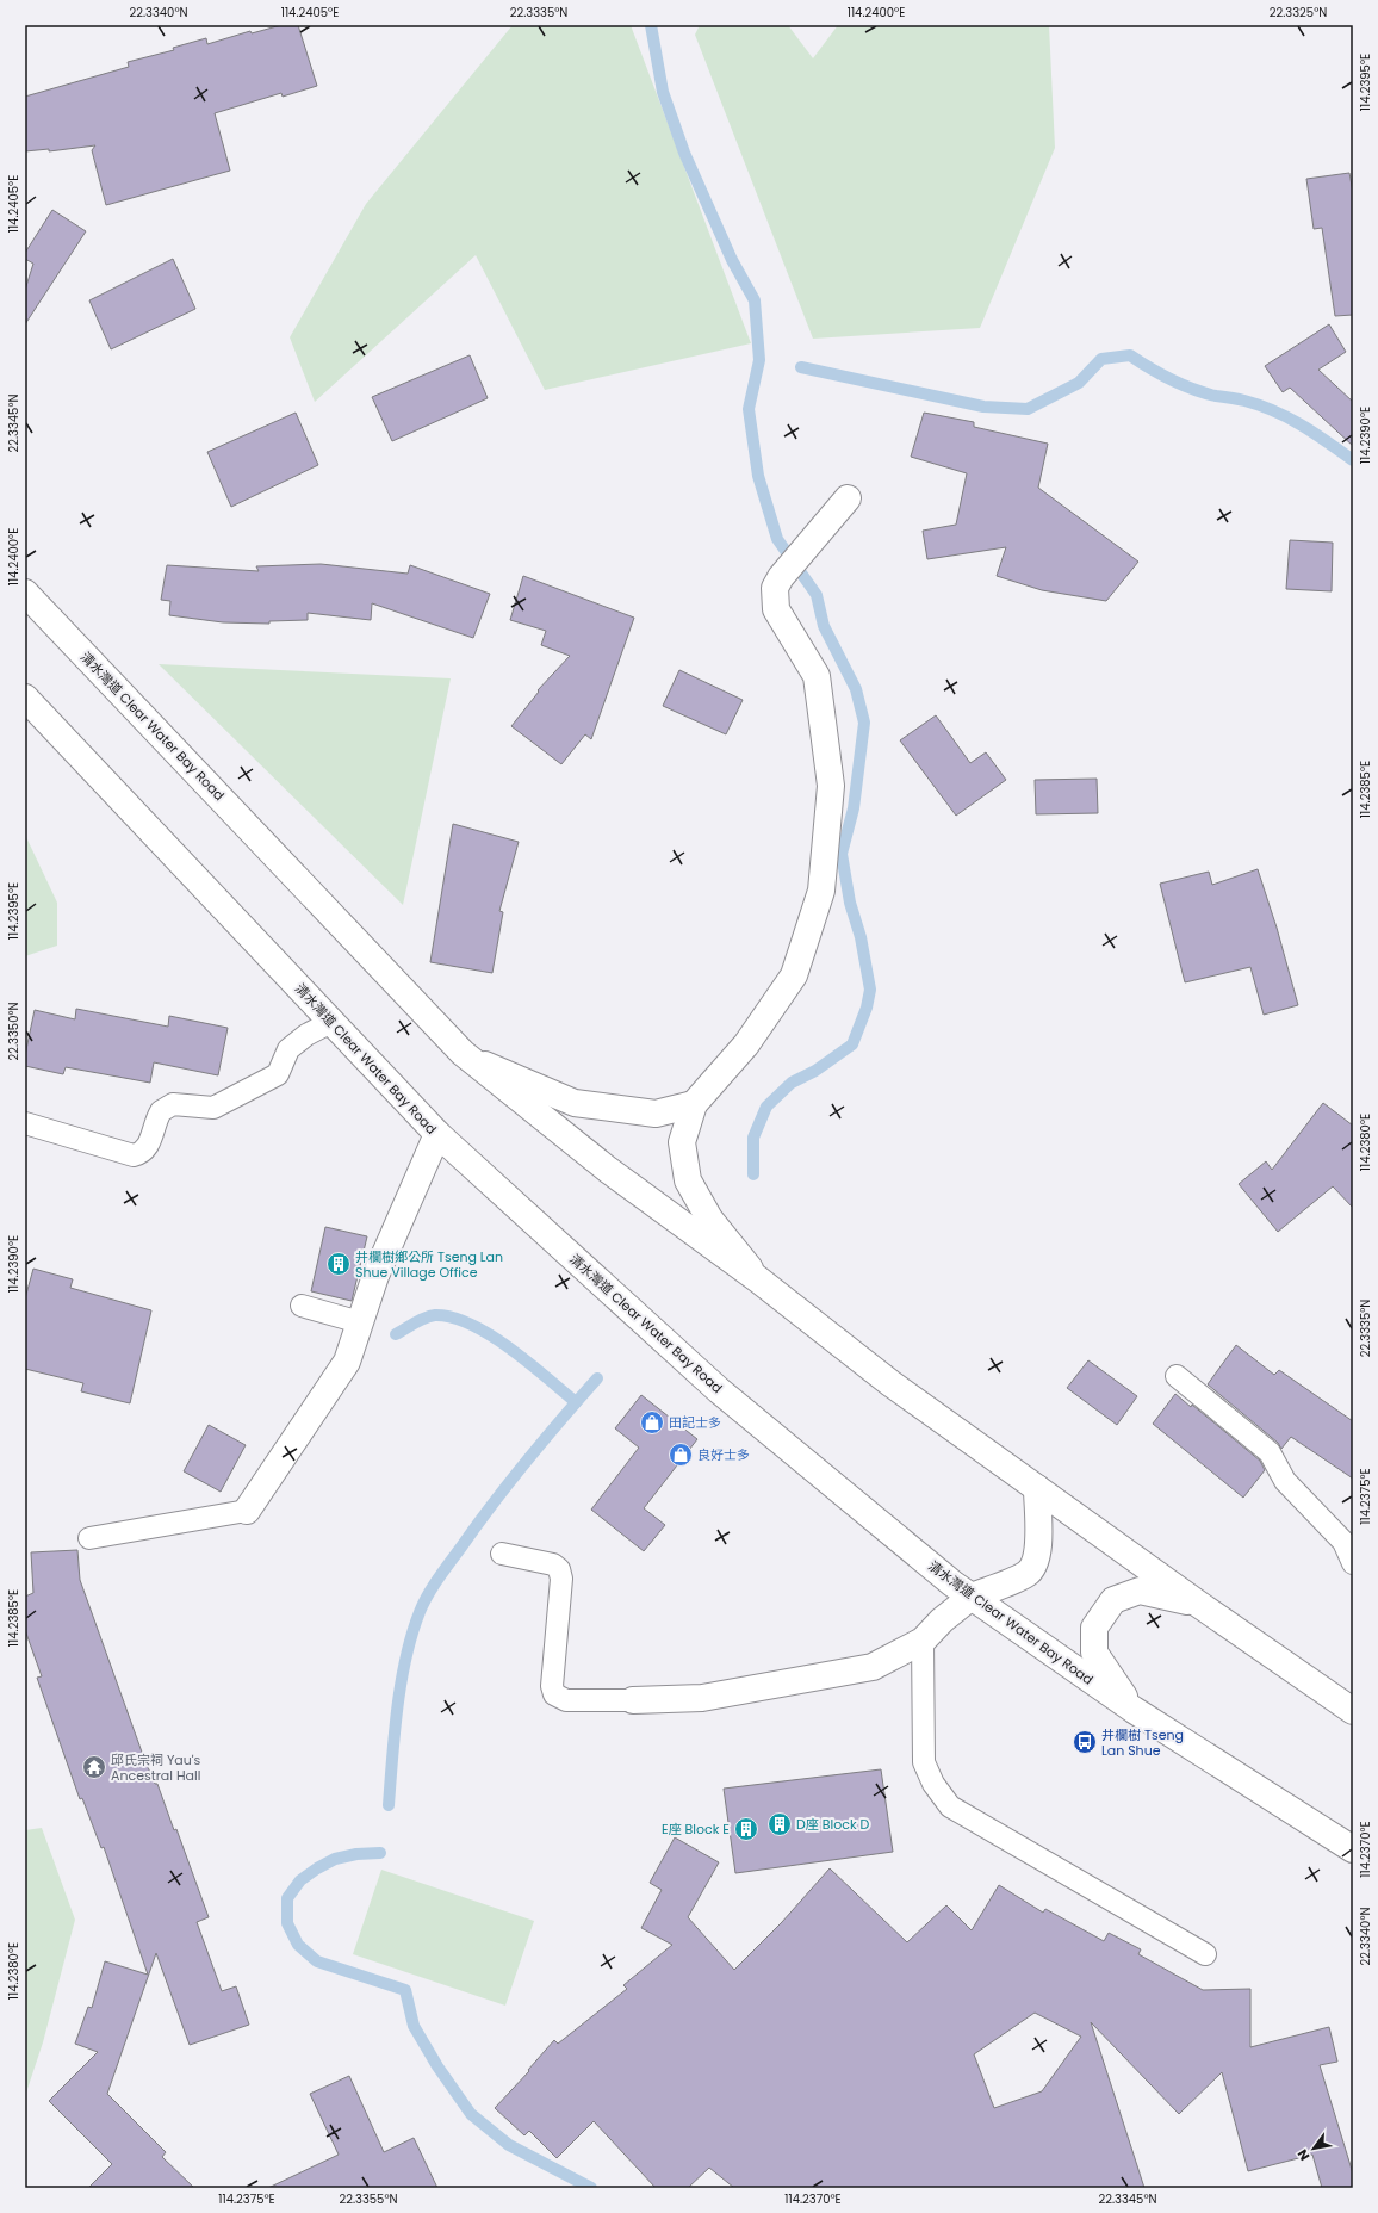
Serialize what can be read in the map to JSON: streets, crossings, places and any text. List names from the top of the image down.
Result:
{
  "streets": {
    "main road": ["清水灣道 Clear Water Bay Road"]
  },
  "places": {
    "building": ["井欄樹鄉公所 Tseng Lan Shue Village Office", "D座 Block D", "E座 Block E"],
    "shop": ["田記士多", "良好士多"],
    "bus stop": ["井欄樹 Tseng Lan Shue"],
    "temple": ["邱氏宗祠 Yau's Ancestral Hall"]
  },
  "north": "bottom left",
  "coordinates": [
    "22.3340°N",
    "114.2405°E",
    "22.3335°N",
    "114.2400°E",
    "22.3325°N",
    "114.2395°E",
    "22.3345°N",
    "114.2390°E",
    "114.2385°E",
    "22.3350°N",
    "114.2380°E",
    "114.2375°E",
    "114.2370°E",
    "22.3355°N"
  ]
}
